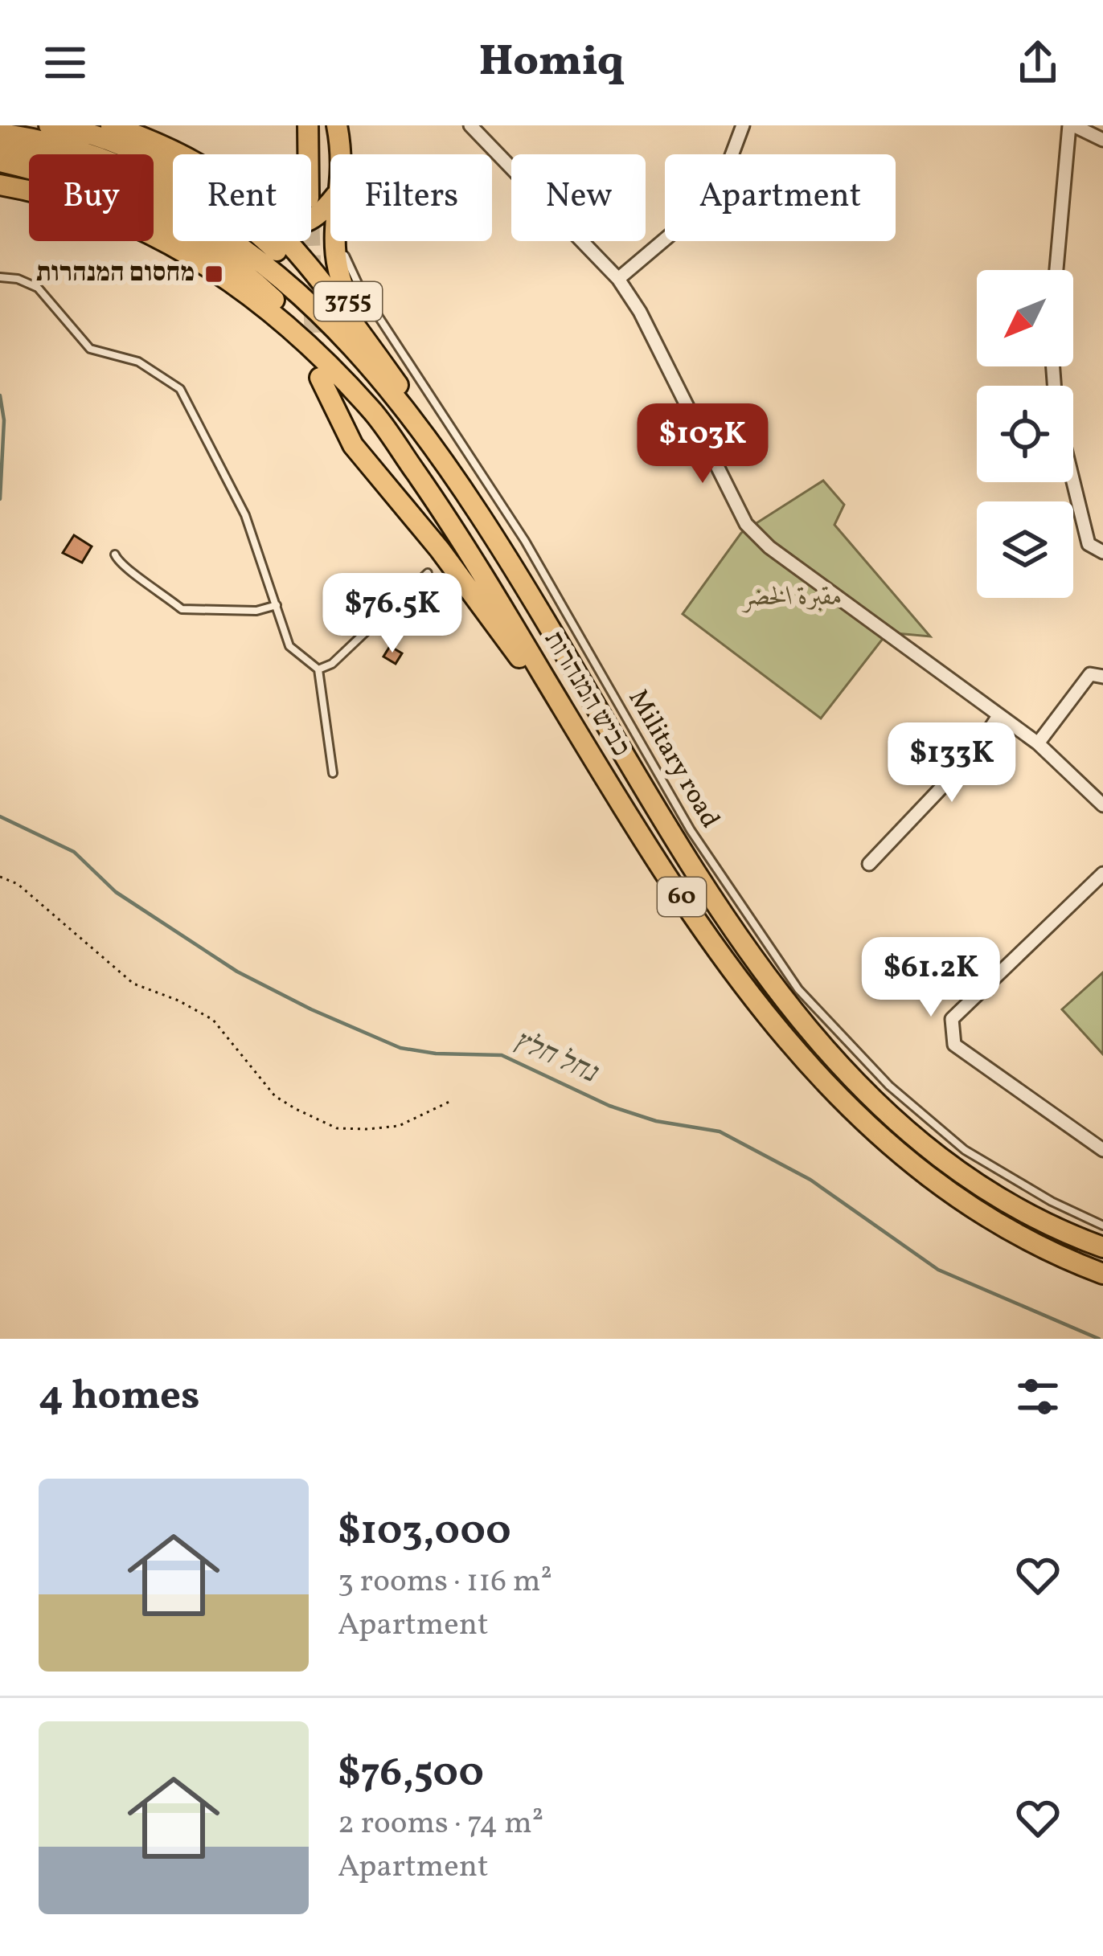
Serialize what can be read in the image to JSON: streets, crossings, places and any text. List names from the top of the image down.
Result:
{
  "streets": {
    "main road": ["3755", "כביש המנהרות", "60"],
    "lane": ["Military road"]
  },
  "crossings": [
    ["3755", "60"],
    ["כביש המנהרות", "60"]
  ],
  "water": ["נחל חלץ"],
  "parks": ["مقبرة الخضر"],
  "places": {
    "transit": ["מחסום המנהרות"]
  },
  "north": "bottom left",
  "page": {
    "header": "Homiq",
    "chip": [
      "Buy",
      "Rent",
      "Filters",
      "New",
      "Apartment"
    ],
    "price": [
      "$103K",
      "$76.5K",
      "$133K",
      "$61.2K"
    ],
    "heading": "4 homes",
    "list": [
      {
        "name": "$103,000",
        "note": "3 rooms · 116 m² · Apartment"
      },
      {
        "name": "$76,500",
        "note": "2 rooms · 74 m² · Apartment"
      }
    ]
  }
}
